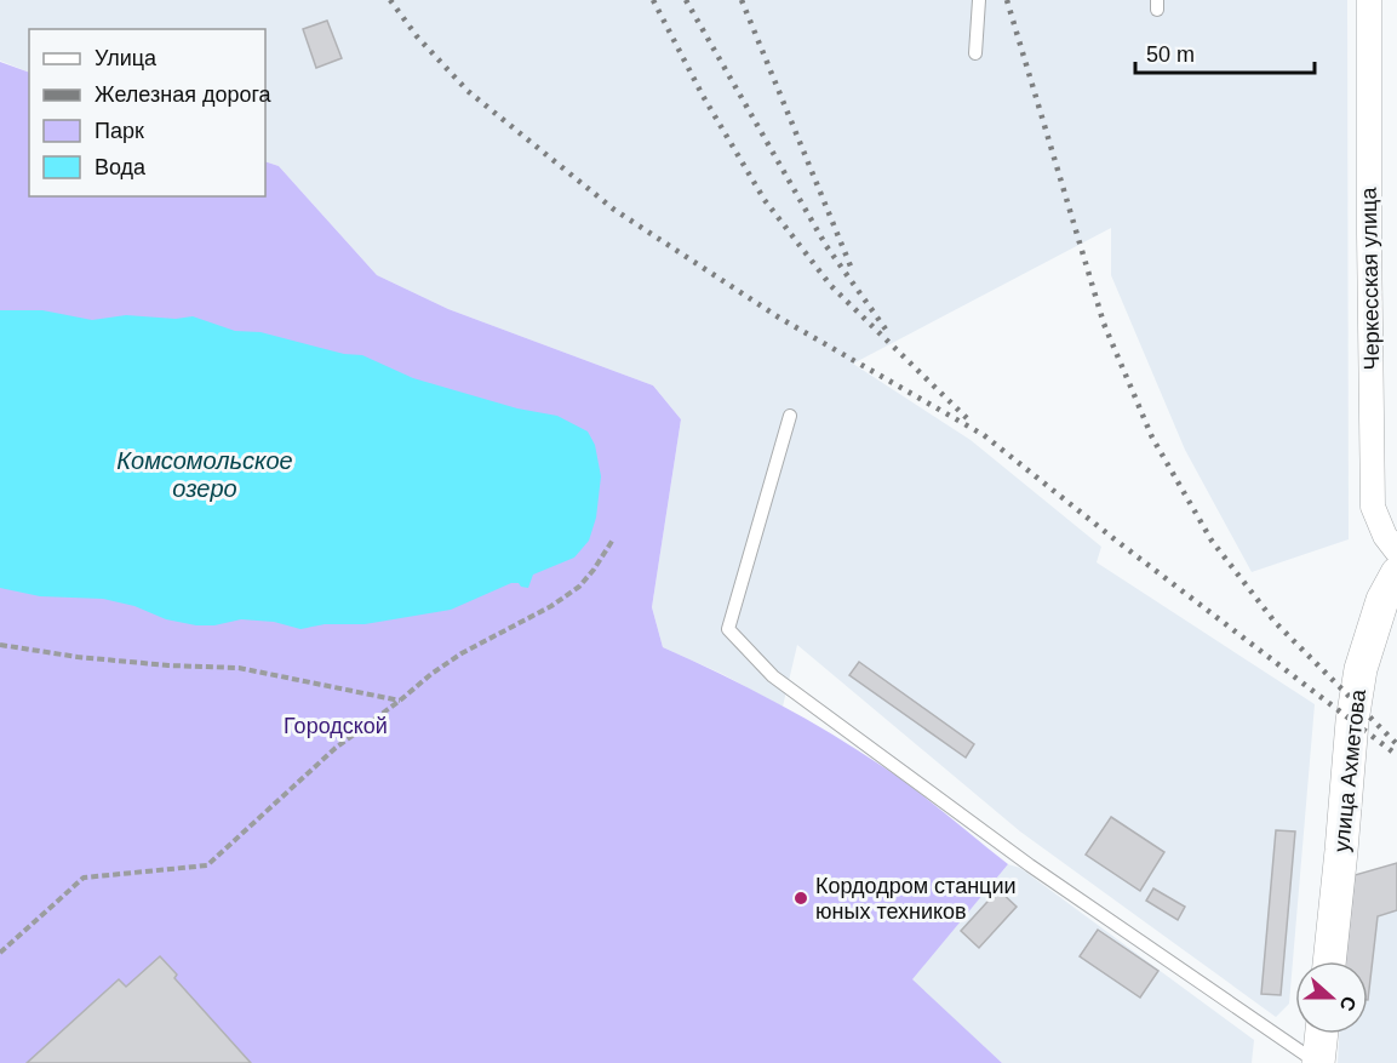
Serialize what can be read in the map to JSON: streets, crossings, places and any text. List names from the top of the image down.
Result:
{
  "streets": {
    "main road": ["улица Ахметова"],
    "street": ["Черкесская улица"]
  },
  "water": ["Комсомольское озеро"],
  "parks": ["Городской"],
  "places": ["Кордодром станции юных техников"],
  "legend": [
    "Улица",
    "Железная дорога",
    "Парк",
    "Вода"
  ],
  "scale_bar": "50 m",
  "north": "right"
}
